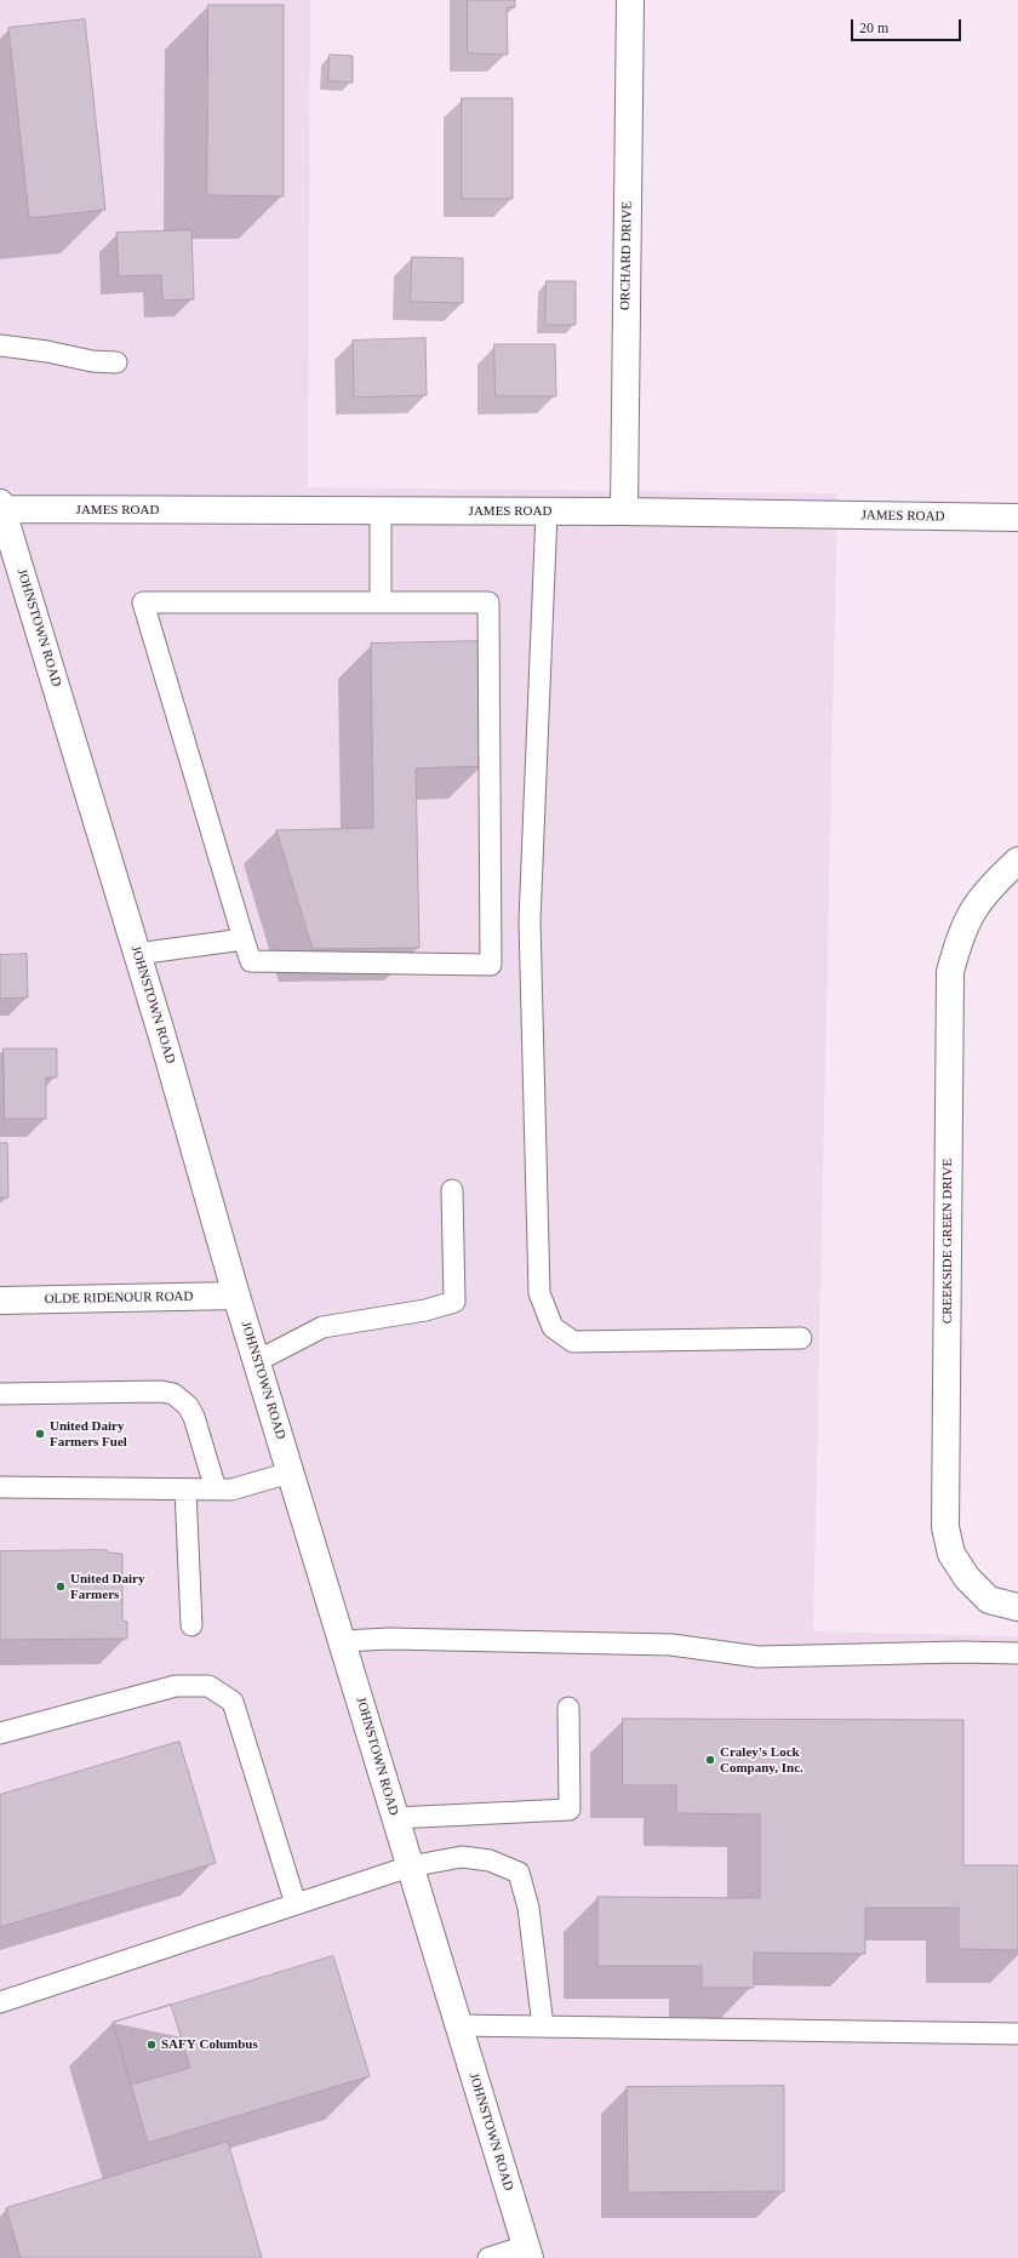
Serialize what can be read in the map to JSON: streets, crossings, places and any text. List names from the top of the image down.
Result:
{
  "streets": {
    "street": [
      "ORCHARD DRIVE",
      "JAMES ROAD",
      "JOHNSTOWN ROAD",
      "CREEKSIDE GREEN DRIVE",
      "OLDE RIDENOUR ROAD"
    ]
  },
  "crossings": [
    ["ORCHARD DRIVE", "JAMES ROAD"],
    ["JAMES ROAD", "JOHNSTOWN ROAD"],
    ["JOHNSTOWN ROAD", "OLDE RIDENOUR ROAD"]
  ],
  "places": [
    "United Dairy Farmers Fuel",
    "United Dairy Farmers",
    "Craley's Lock Company, Inc.",
    "SAFY Columbus"
  ],
  "scale_bar": "20 m"
}
